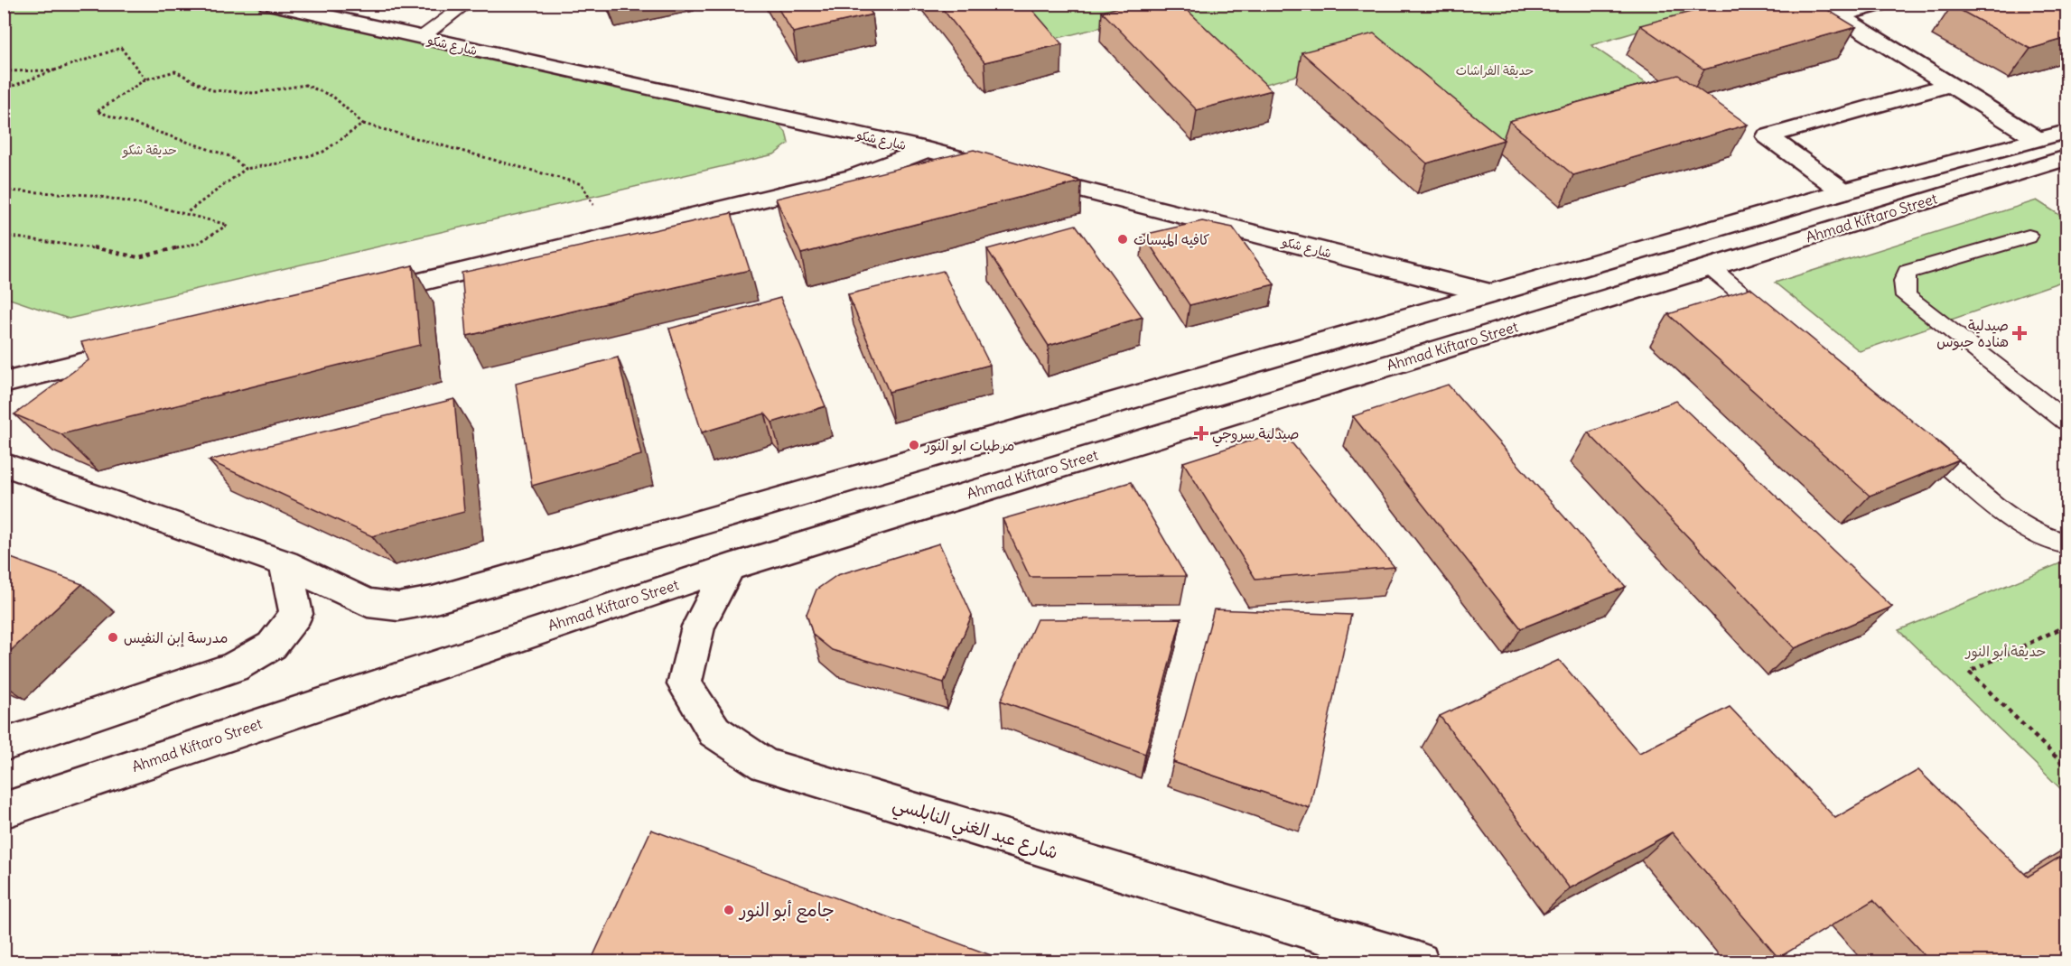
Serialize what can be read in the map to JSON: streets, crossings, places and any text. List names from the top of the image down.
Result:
{
  "streets": {
    "main road": ["شارع شكو", "Ahmad Kiftaro Street", "شارع عبد الغني النابلسي"]
  },
  "crossings": [
    ["Ahmad Kiftaro Street", "شارع عبد الغني النابلسي"]
  ],
  "parks": ["حديقة الفراشات", "حديقة شكو", "حديقة أبو النور"],
  "places": {
    "other": [
      "كافيه الميسات",
      "مرطبات ابو النور",
      "مدرسة إبن النفيس",
      "جامع أبو النور"
    ],
    "health": ["صيدلية هناده حبوس", "صيدلية سروجي"]
  }
}
